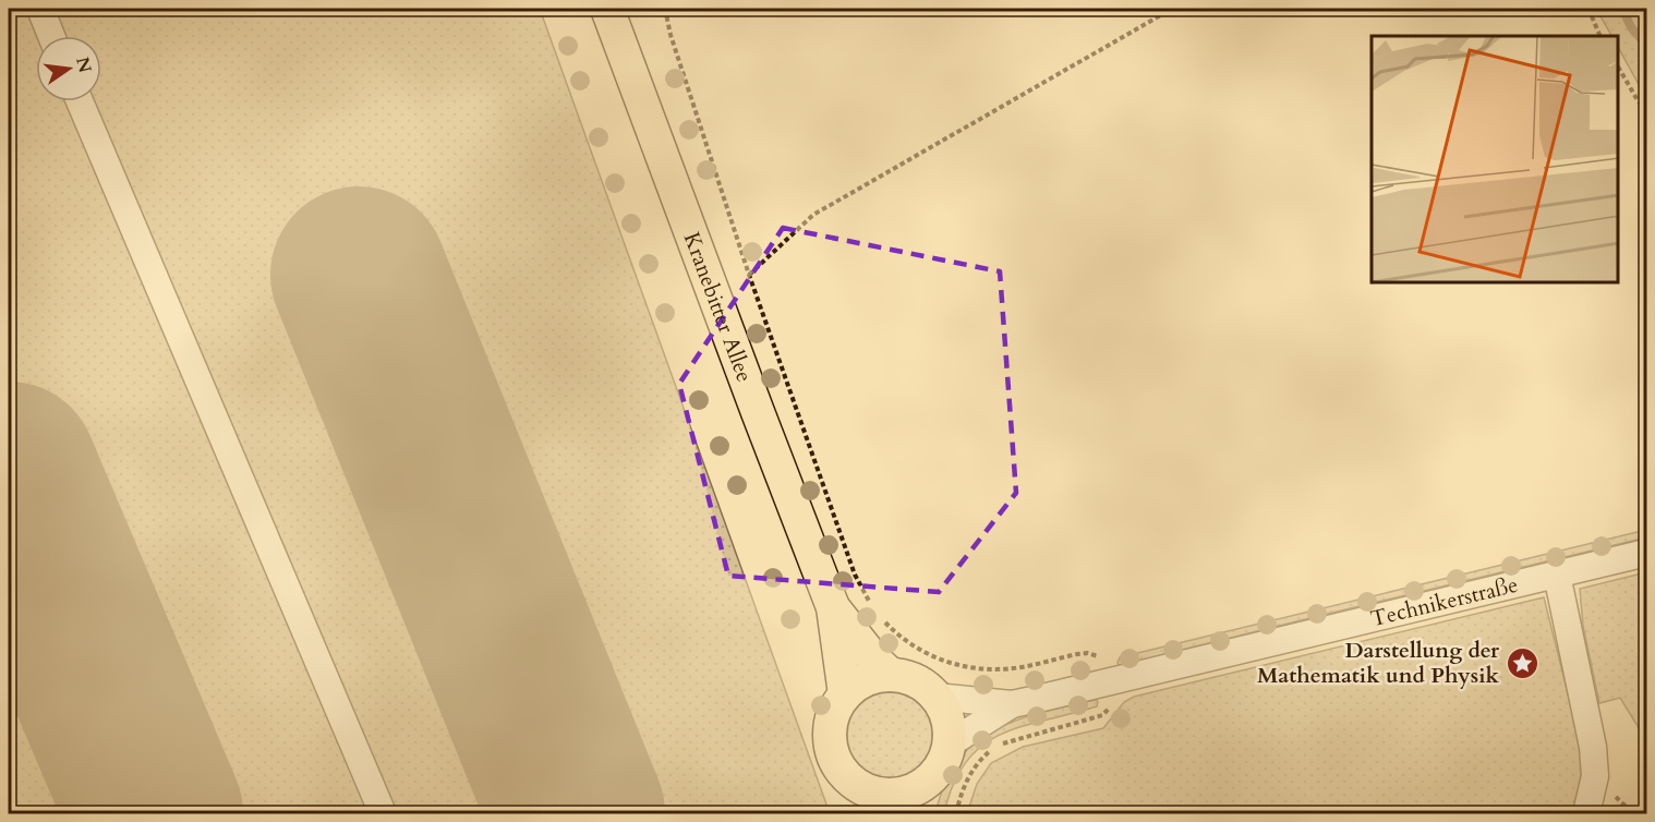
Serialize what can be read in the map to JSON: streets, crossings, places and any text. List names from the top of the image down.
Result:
{
  "streets": {
    "main road": ["Kranebitter Allee"],
    "street": ["Technikerstraße"]
  },
  "crossings": [
    ["Kranebitter Allee", "Technikerstraße"]
  ],
  "places": {
    "place": ["Darstellung der Mathematik und Physik"]
  },
  "north": "right"
}
